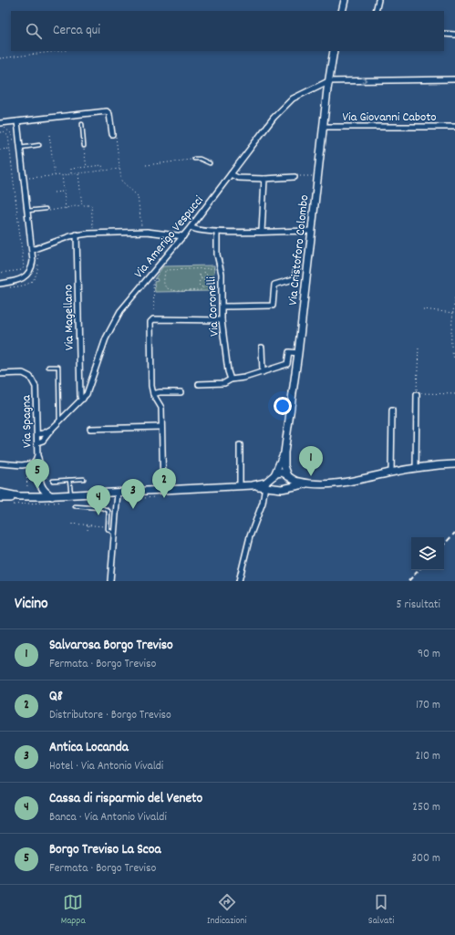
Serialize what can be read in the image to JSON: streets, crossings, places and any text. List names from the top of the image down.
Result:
{
  "streets": {
    "street": [
      "Via Giovanni Caboto",
      "Via Amerigo Vespucci",
      "Via Cristoforo Colombo",
      "Via Coronelli",
      "Via Magellano",
      "Via Spagna"
    ]
  },
  "crossings": [
    ["Via Giovanni Caboto", "Via Cristoforo Colombo"],
    ["Via Amerigo Vespucci", "Via Cristoforo Colombo"],
    ["Via Amerigo Vespucci", "Via Magellano"],
    ["Via Amerigo Vespucci", "Via Spagna"]
  ],
  "page": {
    "search": "Cerca qui",
    "pins": [
      "1",
      "5",
      "2",
      "3",
      "4"
    ],
    "heading": ["Vicino", "5 risultati"],
    "list": [
      {
        "mark": "1",
        "name": "Salvarosa Borgo Treviso",
        "note": "Fermata · Borgo Treviso",
        "value": "90 m"
      },
      {
        "mark": "2",
        "name": "Q8",
        "note": "Distributore · Borgo Treviso",
        "value": "170 m"
      },
      {
        "mark": "3",
        "name": "Antica Locanda",
        "note": "Hotel · Via Antonio Vivaldi",
        "value": "210 m"
      },
      {
        "mark": "4",
        "name": "Cassa di risparmio del Veneto",
        "note": "Banca · Via Antonio Vivaldi",
        "value": "250 m"
      },
      {
        "mark": "5",
        "name": "Borgo Treviso La Scoa",
        "note": "Fermata · Borgo Treviso",
        "value": "300 m"
      }
    ],
    "nav": ["Mappa", "Indicazioni", "Salvati"]
  }
}
